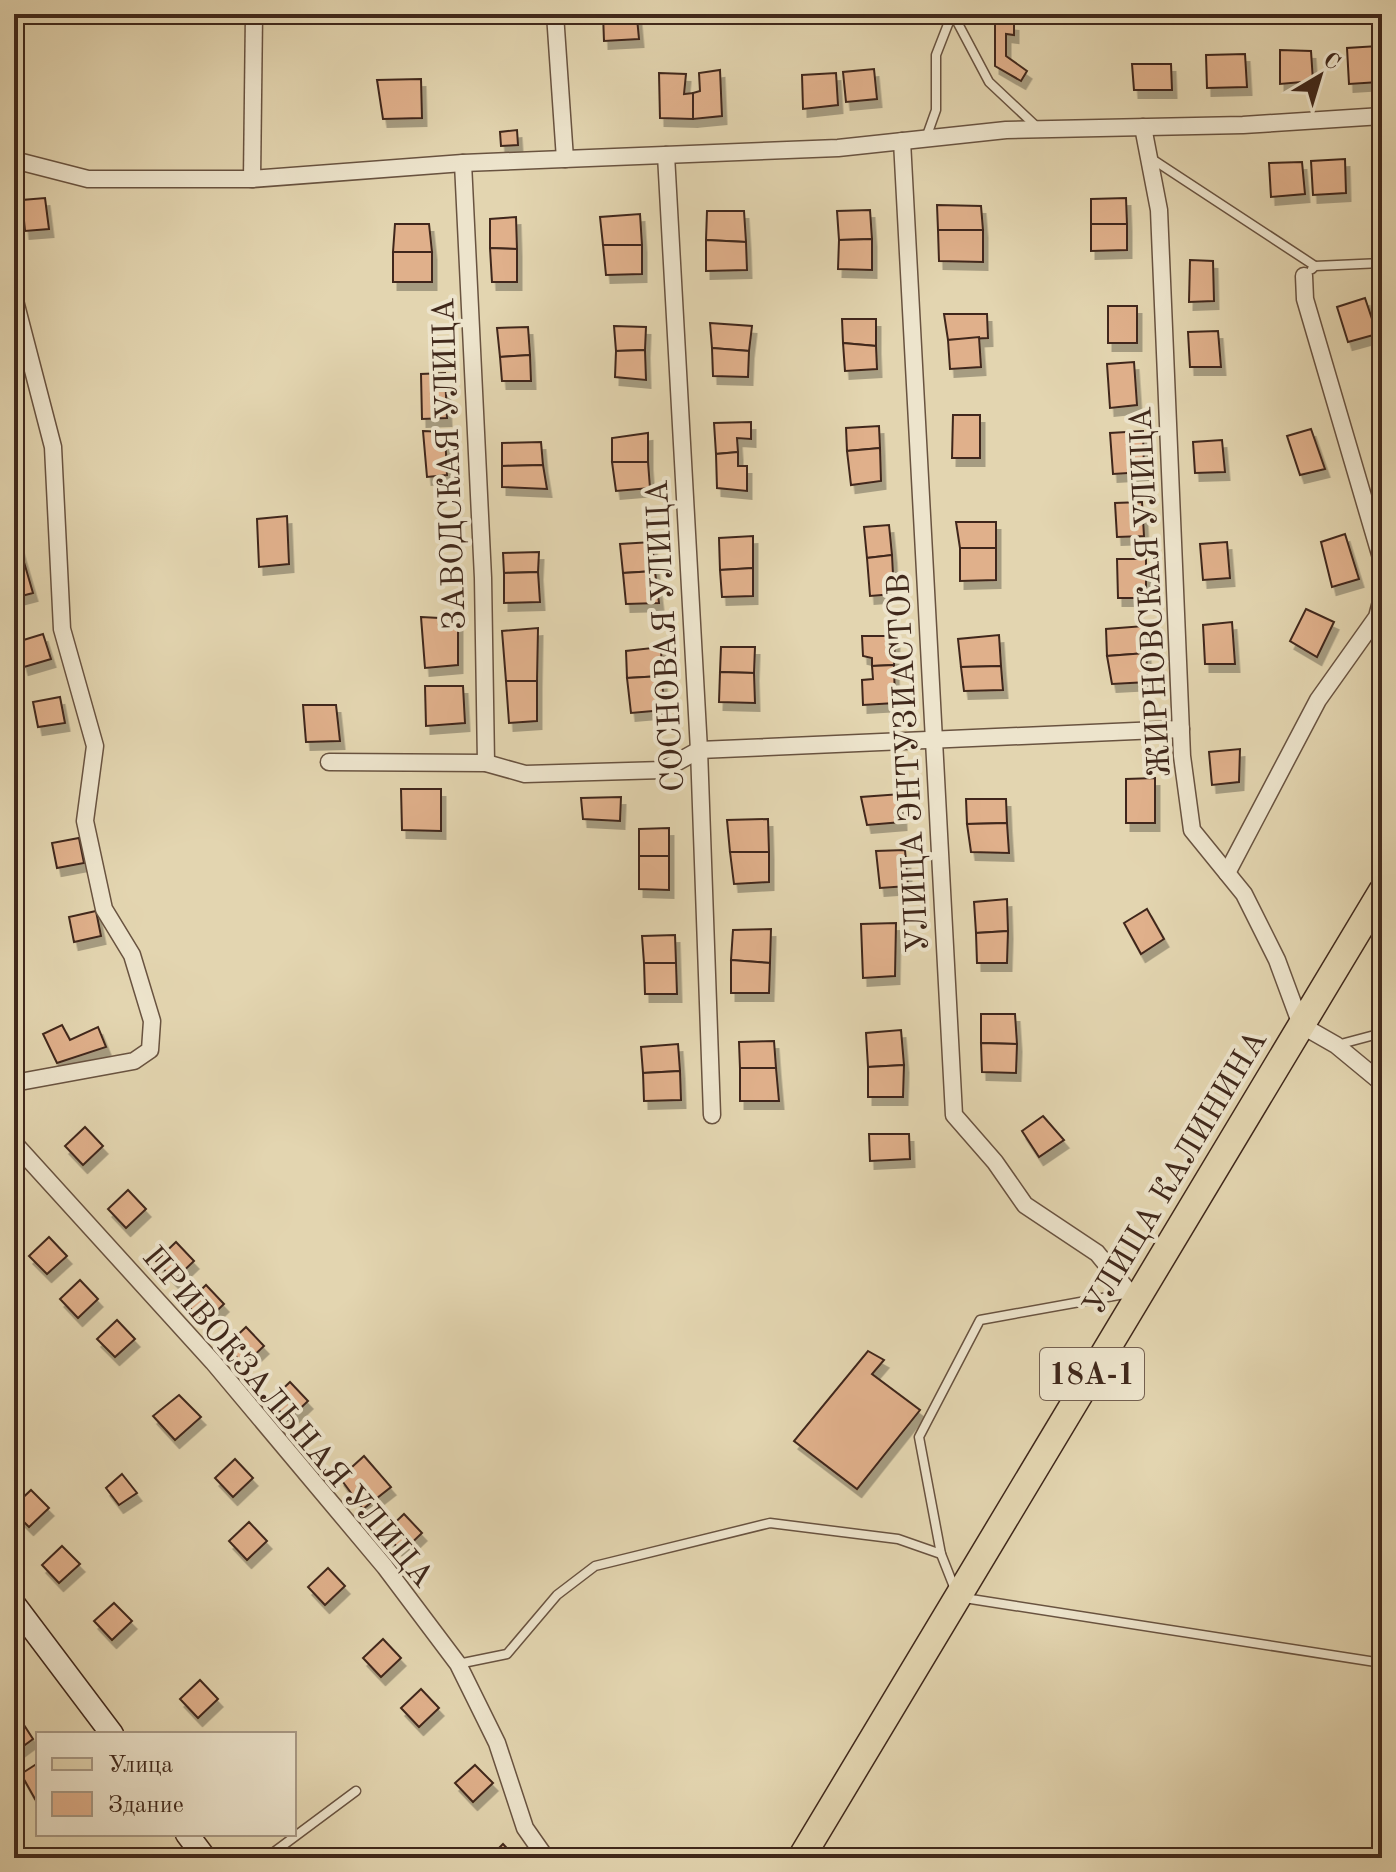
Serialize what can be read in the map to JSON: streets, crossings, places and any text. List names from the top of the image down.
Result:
{
  "streets": {
    "main road": ["УЛИЦА КАЛИНИНА", "18А-1"],
    "street": [
      "ЗАВОДСКАЯ УЛИЦА",
      "ЖИРНОВСКАЯ УЛИЦА",
      "СОСНОВАЯ УЛИЦА",
      "УЛИЦА ЭНТУЗИАСТОВ",
      "ПРИВОКЗАЛЬНАЯ УЛИЦА"
    ]
  },
  "crossings": [
    ["ЖИРНОВСКАЯ УЛИЦА", "УЛИЦА КАЛИНИНА"],
    ["УЛИЦА ЭНТУЗИАСТОВ", "УЛИЦА КАЛИНИНА"]
  ],
  "legend": ["Улица", "Здание"],
  "north": "top right"
}
